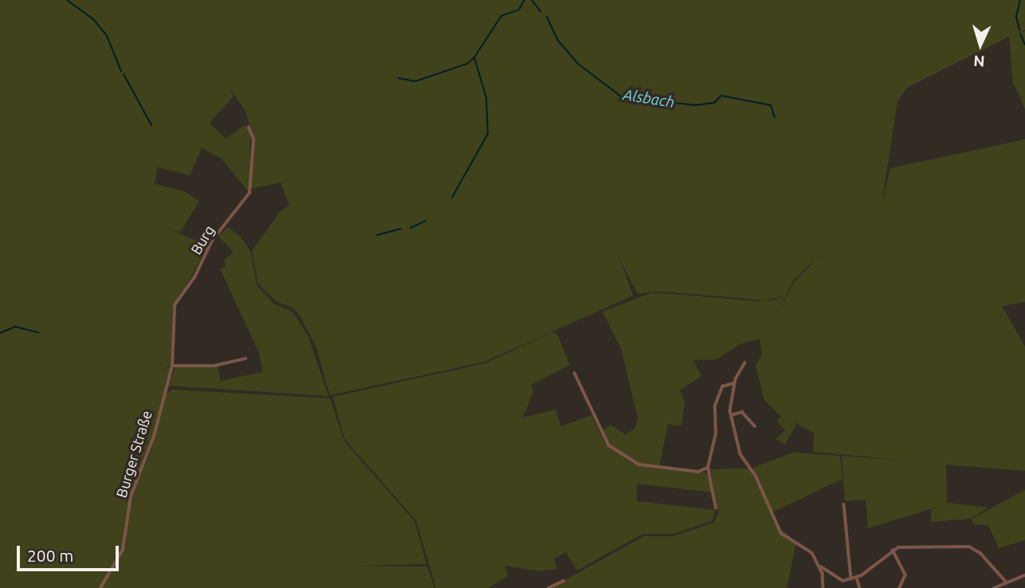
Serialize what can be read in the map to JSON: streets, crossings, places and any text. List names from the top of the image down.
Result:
{
  "streets": {
    "street": ["Burg", "Burger Straße"]
  },
  "crossings": [
    ["Burg", "Burger Straße"]
  ],
  "water": ["Alsbach"],
  "scale_bar": "200 m",
  "north": "bottom"
}
